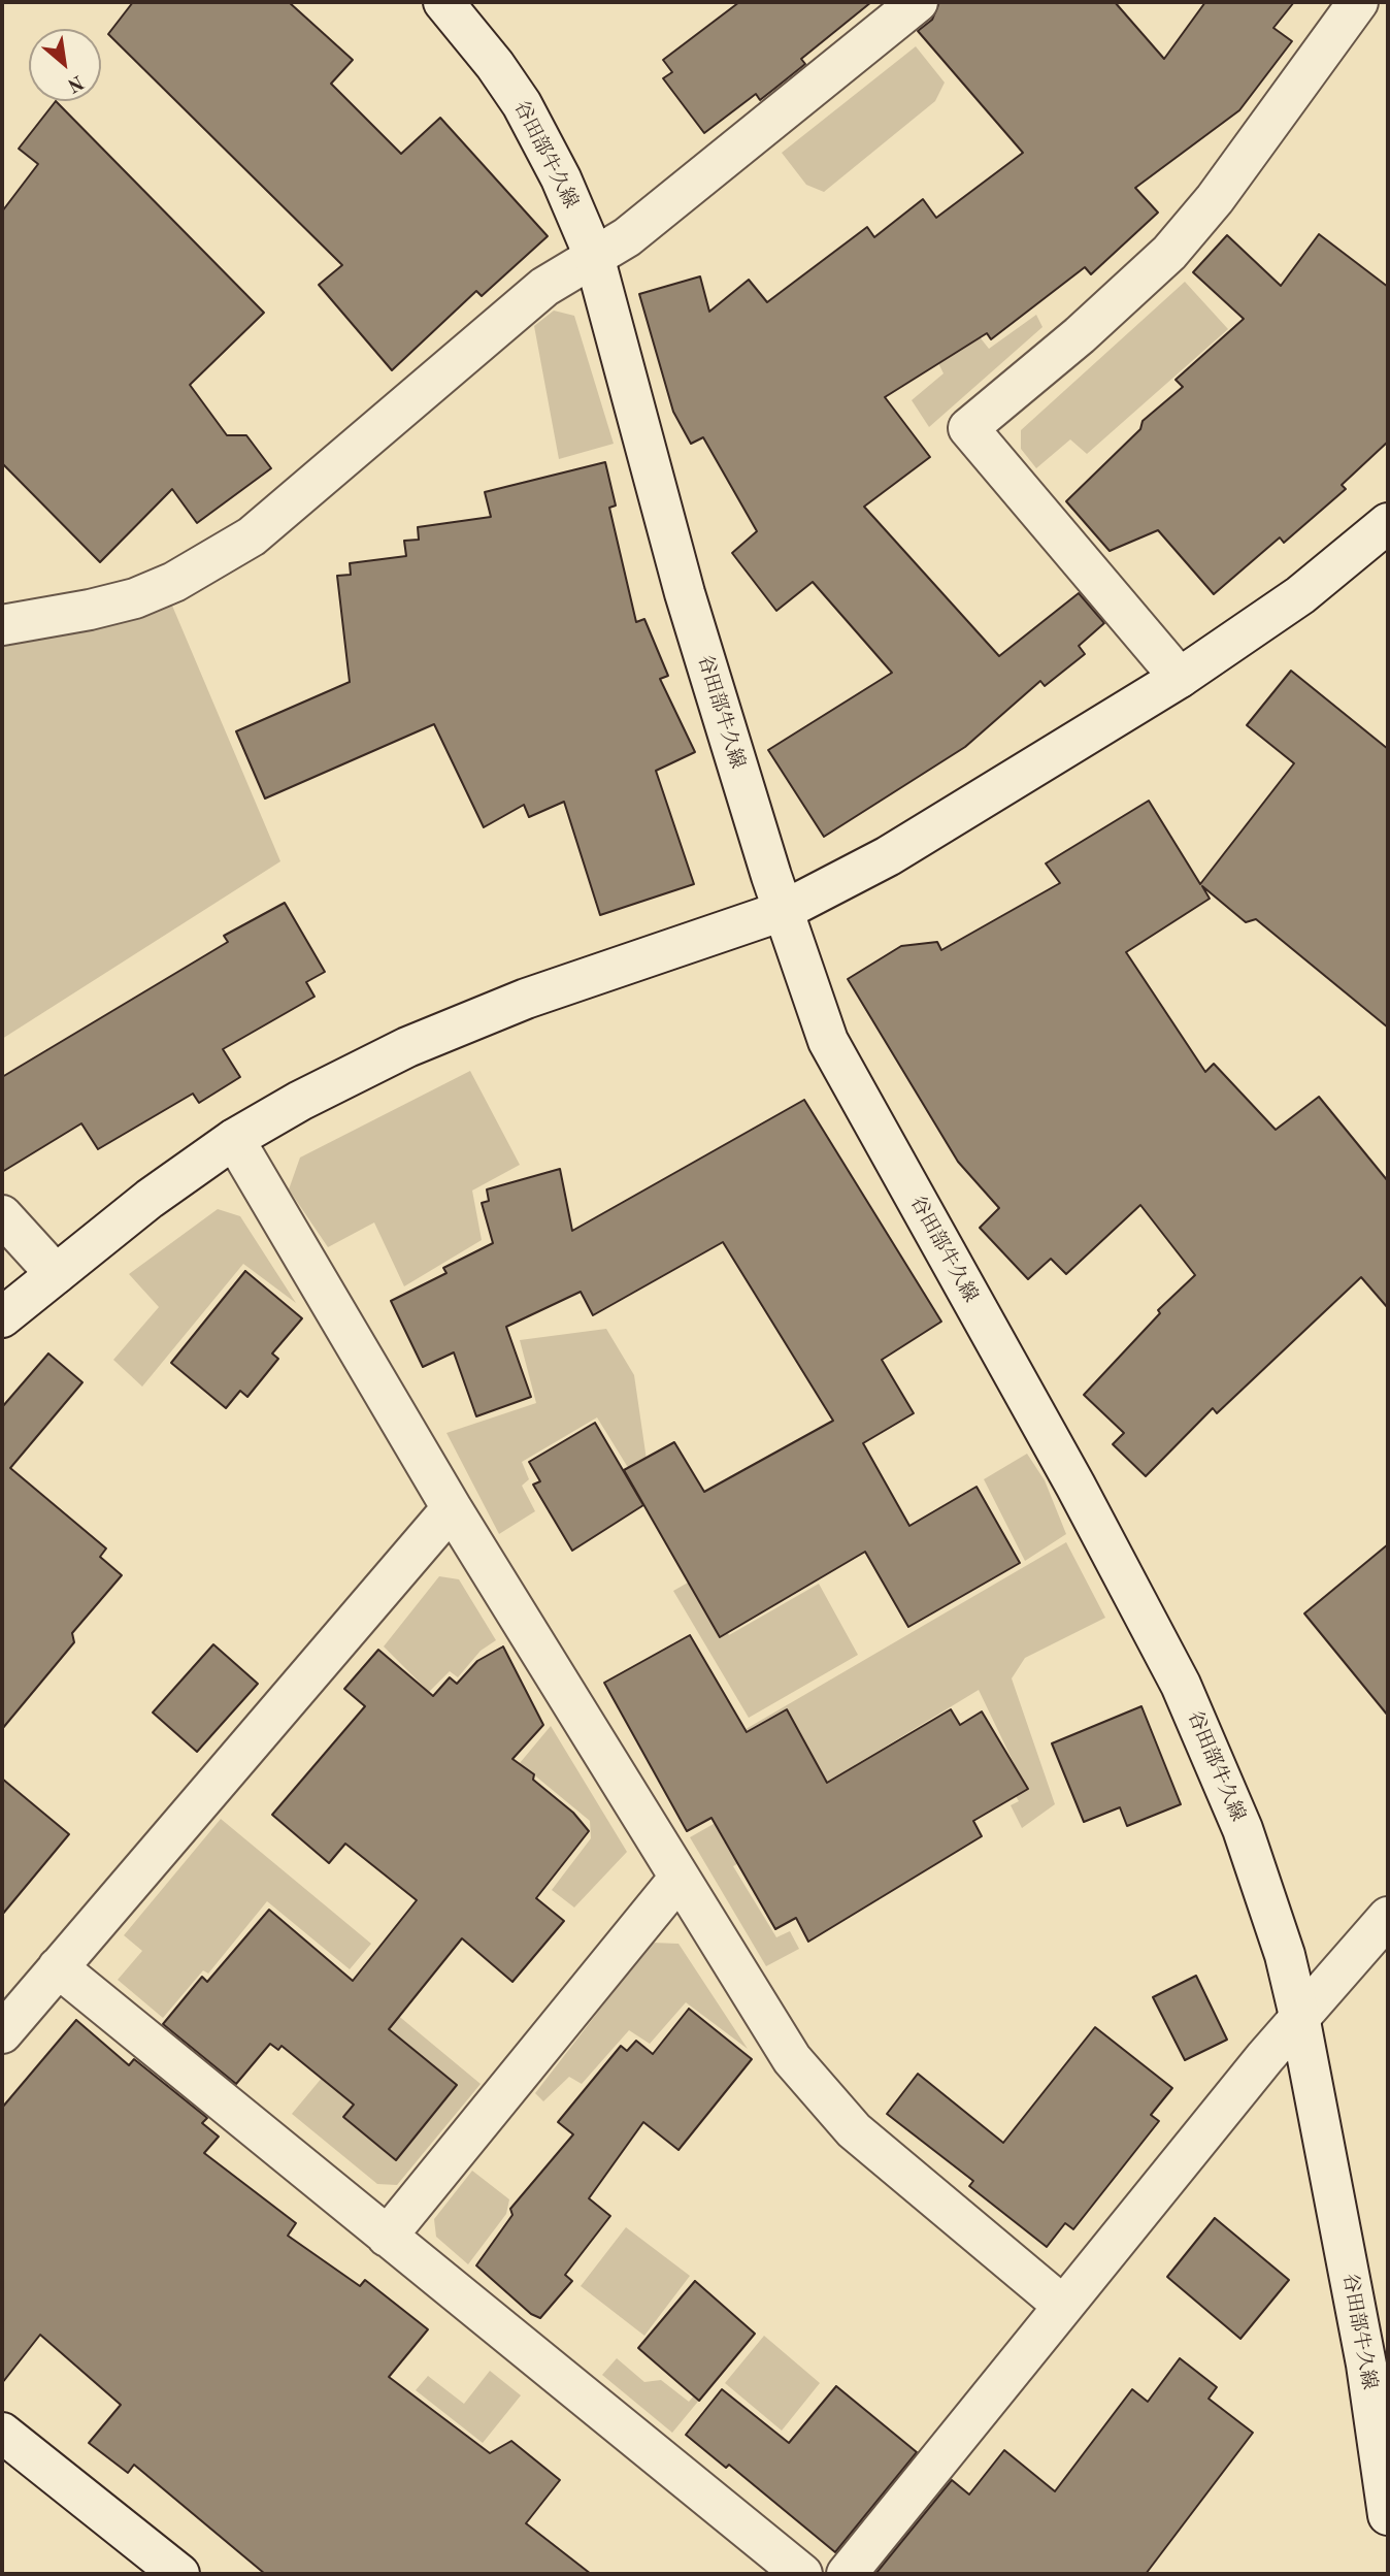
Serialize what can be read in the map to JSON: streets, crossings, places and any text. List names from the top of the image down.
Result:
{
  "streets": {
    "street": ["谷田部牛久線"]
  },
  "north": "bottom right"
}
